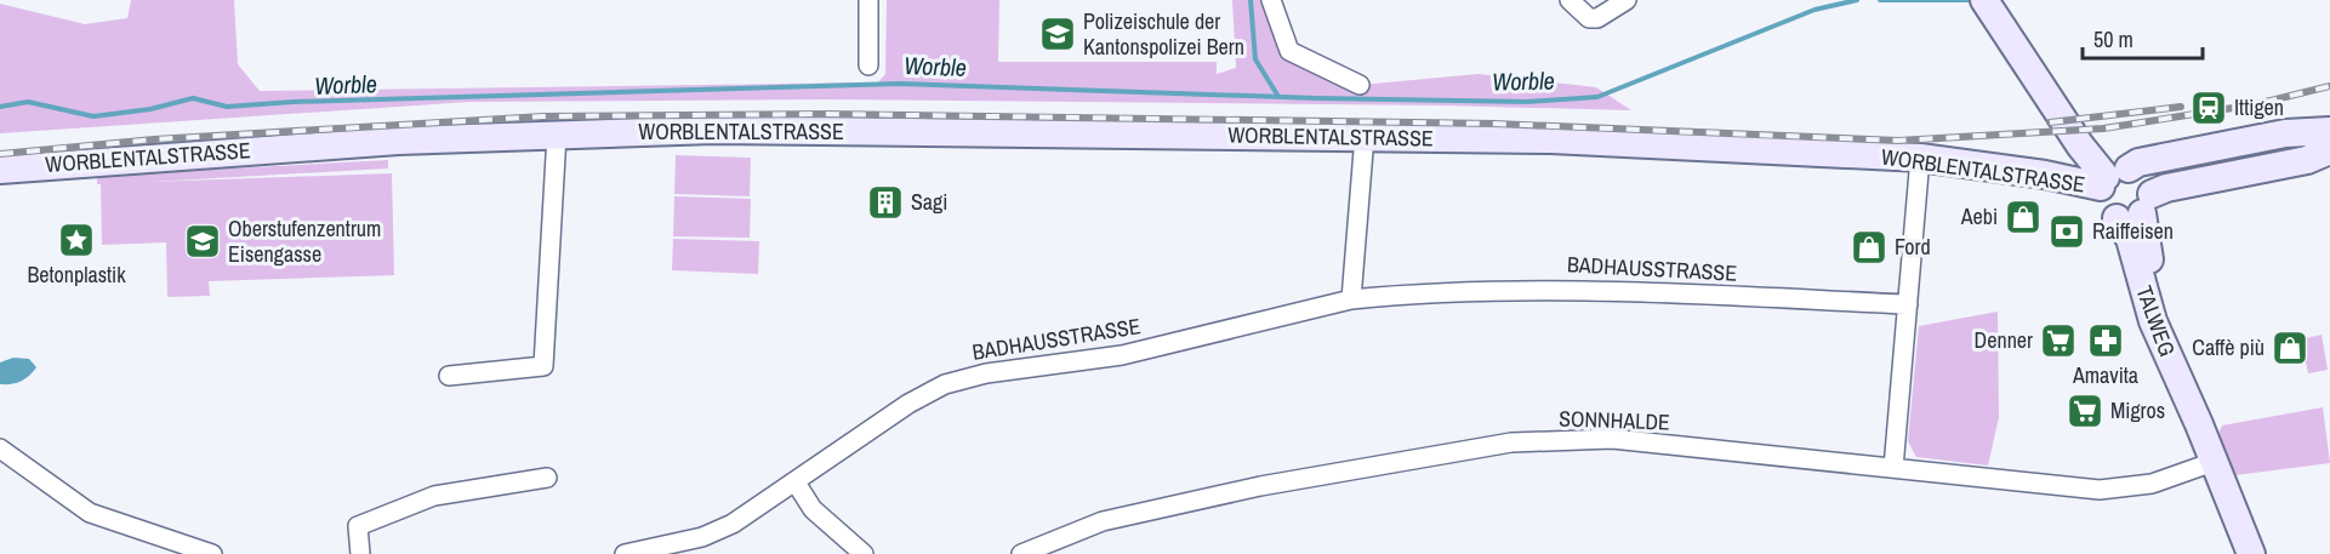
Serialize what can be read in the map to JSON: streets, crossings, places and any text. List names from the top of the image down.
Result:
{
  "streets": {
    "main road": ["WORBLENTALSTRASSE", "TALWEG"],
    "street": ["BADHAUSSTRASSE", "SONNHALDE"]
  },
  "crossings": [
    ["WORBLENTALSTRASSE", "TALWEG"],
    ["TALWEG", "SONNHALDE"]
  ],
  "water": ["Worble"],
  "places": {
    "school or university": ["Polizeischule der Kantonspolizei Bern", "Oberstufenzentrum Eisengasse"],
    "station": ["Ittigen"],
    "building": ["Sagi"],
    "shop": ["Aebi", "Ford", "Caffè più"],
    "bank": ["Raiffeisen"],
    "place": ["Betonplastik"],
    "supermarket": ["Denner", "Migros"],
    "pharmacy": ["Amavita"]
  },
  "scale_bar": "50 m"
}
